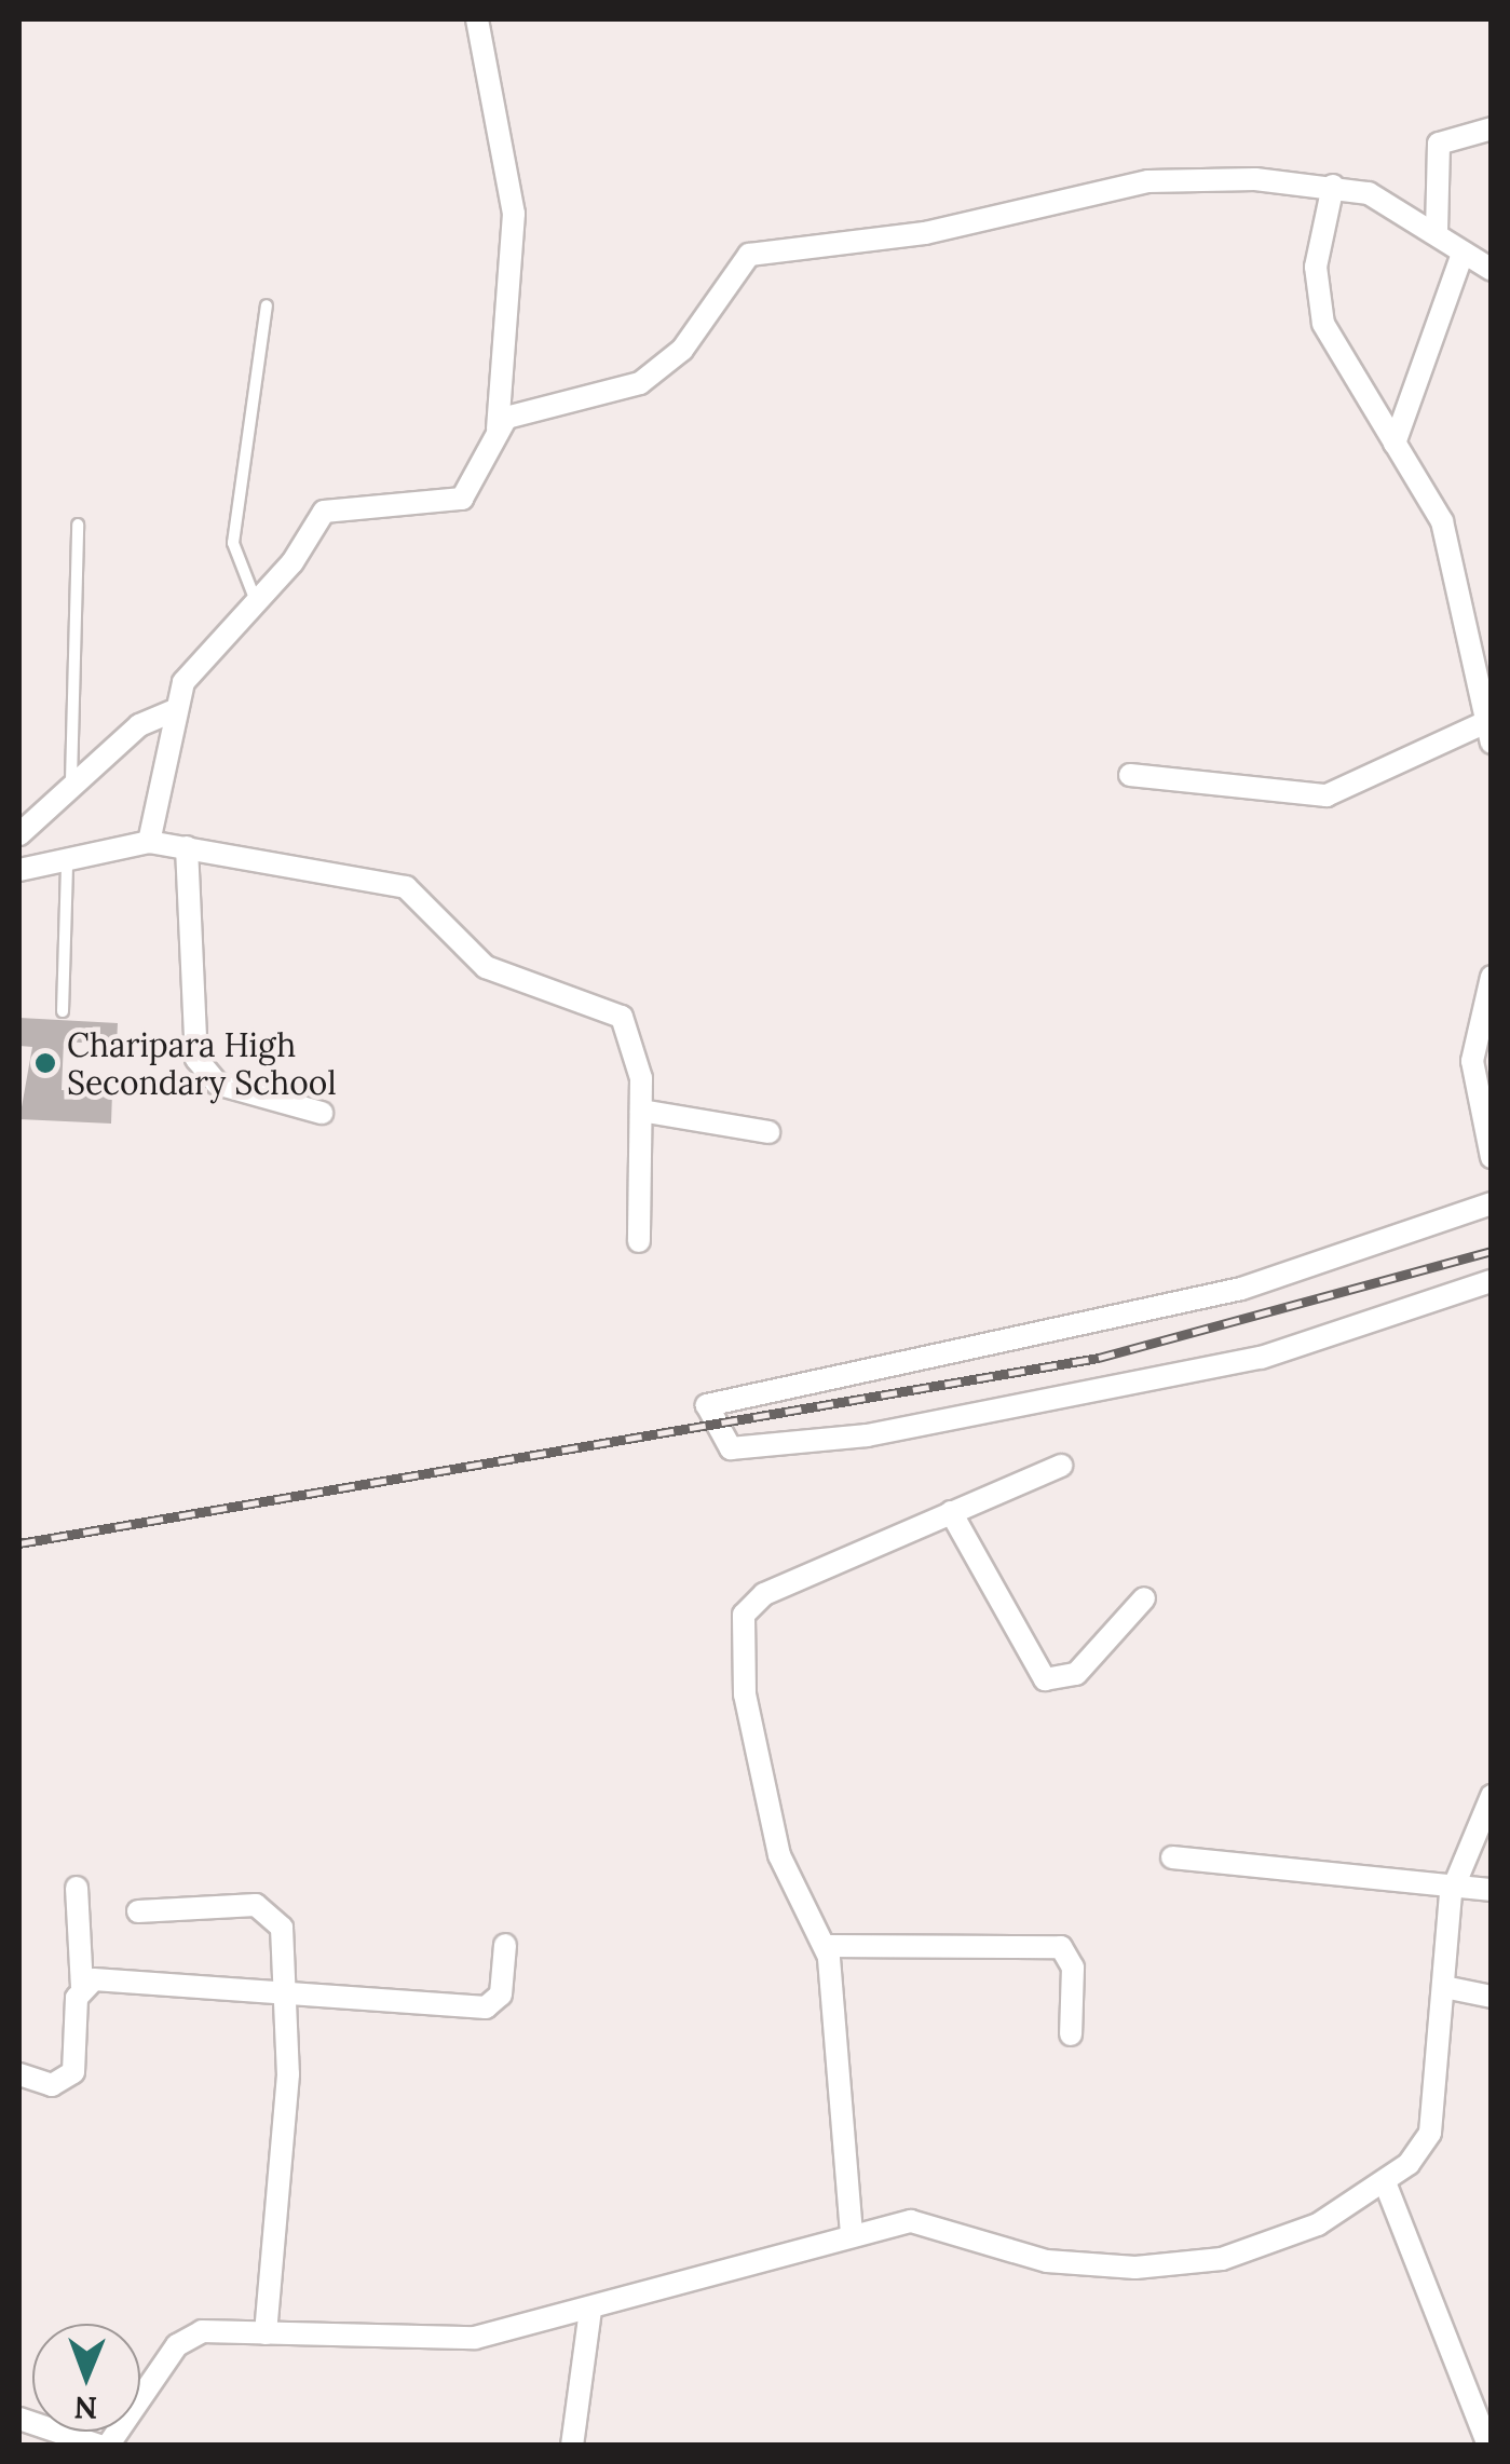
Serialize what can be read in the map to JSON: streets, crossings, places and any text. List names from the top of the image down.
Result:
{
  "places": ["Charipara High Secondary School"],
  "north": "bottom"
}
